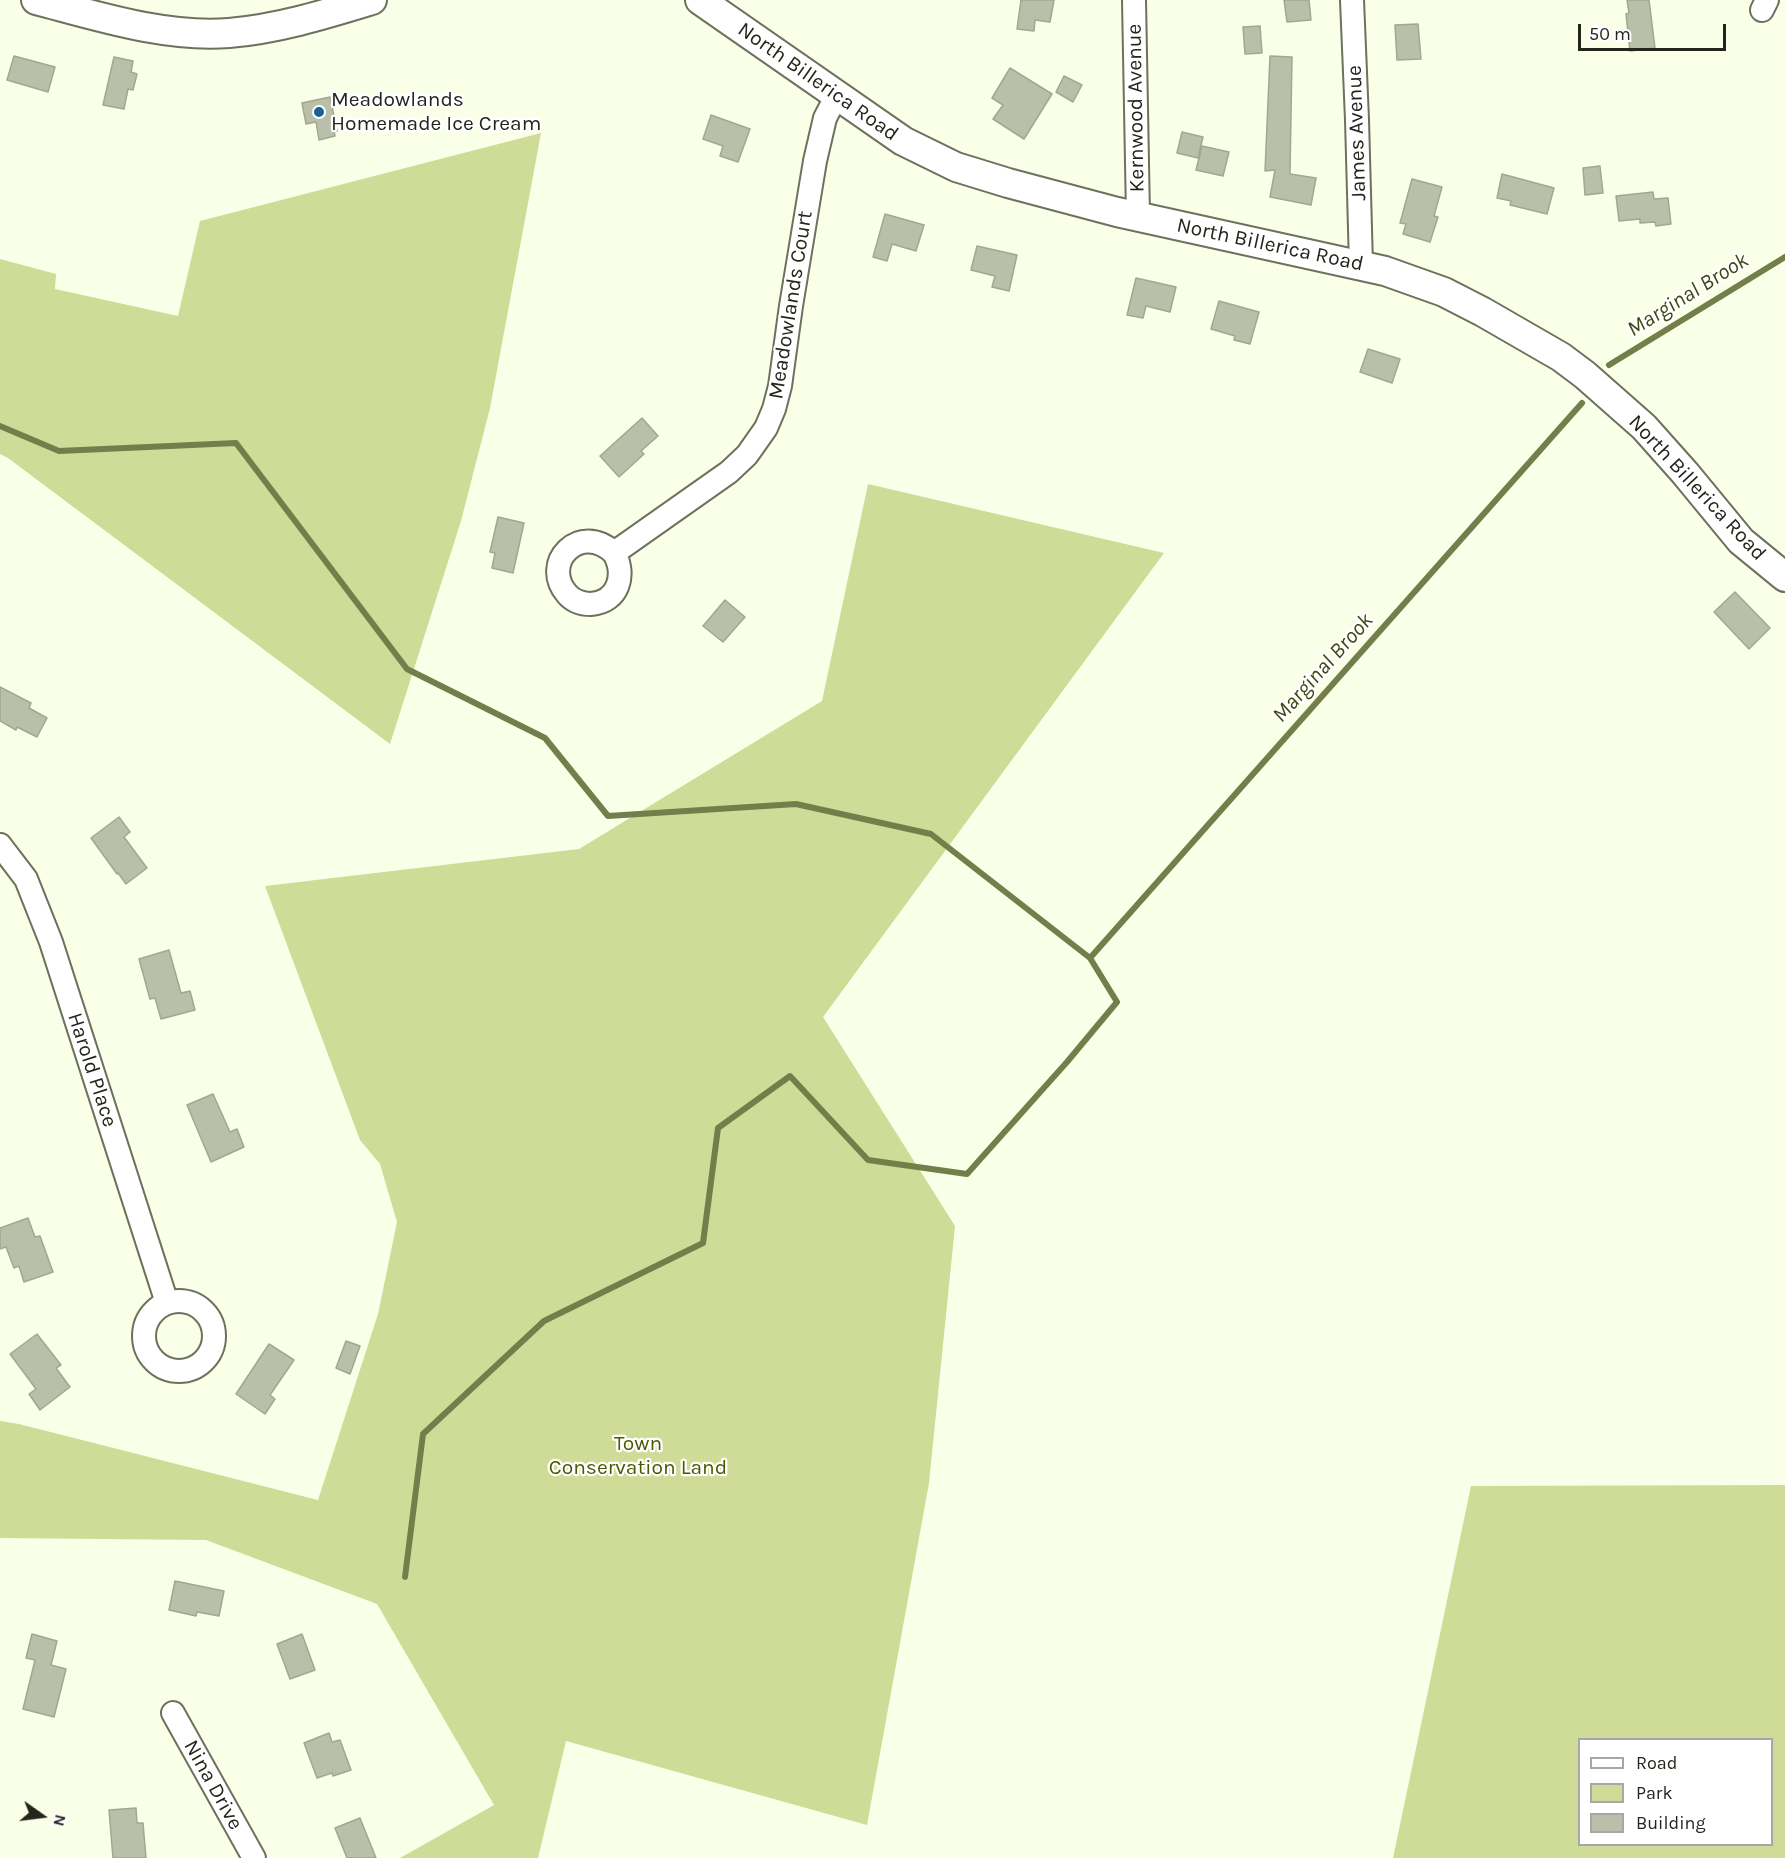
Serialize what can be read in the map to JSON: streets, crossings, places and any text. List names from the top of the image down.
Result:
{
  "streets": {
    "main road": ["North Billerica Road"],
    "street": [
      "Kernwood Avenue",
      "James Avenue",
      "Meadowlands Court",
      "Harold Place",
      "Nina Drive"
    ]
  },
  "crossings": [
    ["North Billerica Road", "Kernwood Avenue"],
    ["North Billerica Road", "James Avenue"],
    ["North Billerica Road", "Meadowlands Court"]
  ],
  "water": ["Marginal Brook"],
  "parks": ["Town Conservation Land"],
  "places": ["Meadowlands Homemade Ice Cream"],
  "legend": ["Road", "Park", "Building"],
  "scale_bar": "50 m",
  "north": "right"
}
